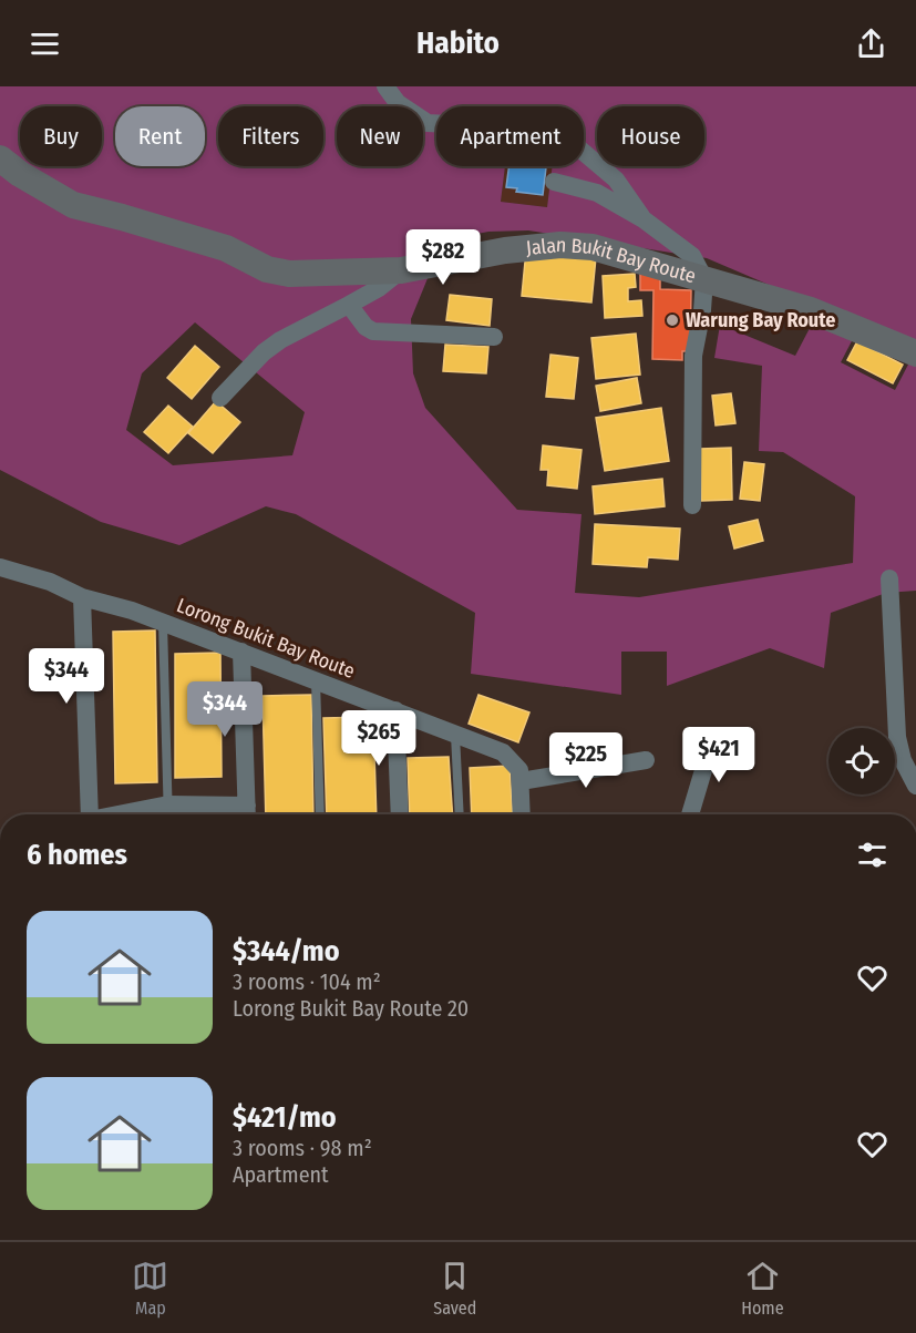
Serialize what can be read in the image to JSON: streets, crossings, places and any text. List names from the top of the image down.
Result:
{
  "streets": {
    "street": ["Jalan Bukit Bay Route", "Lorong Bukit Bay Route"]
  },
  "places": ["Warung Bay Route"],
  "page": {
    "header": "Habito",
    "chip": [
      "Buy",
      "Rent",
      "Filters",
      "New",
      "Apartment",
      "House"
    ],
    "price": [
      "$282",
      "$344",
      "$344",
      "$265",
      "$421",
      "$225"
    ],
    "heading": "6 homes",
    "list": [
      {
        "name": "$344/mo",
        "note": "3 rooms · 104 m² · Lorong Bukit Bay Route 20"
      },
      {
        "name": "$421/mo",
        "note": "3 rooms · 98 m² · Apartment"
      }
    ],
    "tabs": ["Map", "Saved", "Home"]
  }
}
